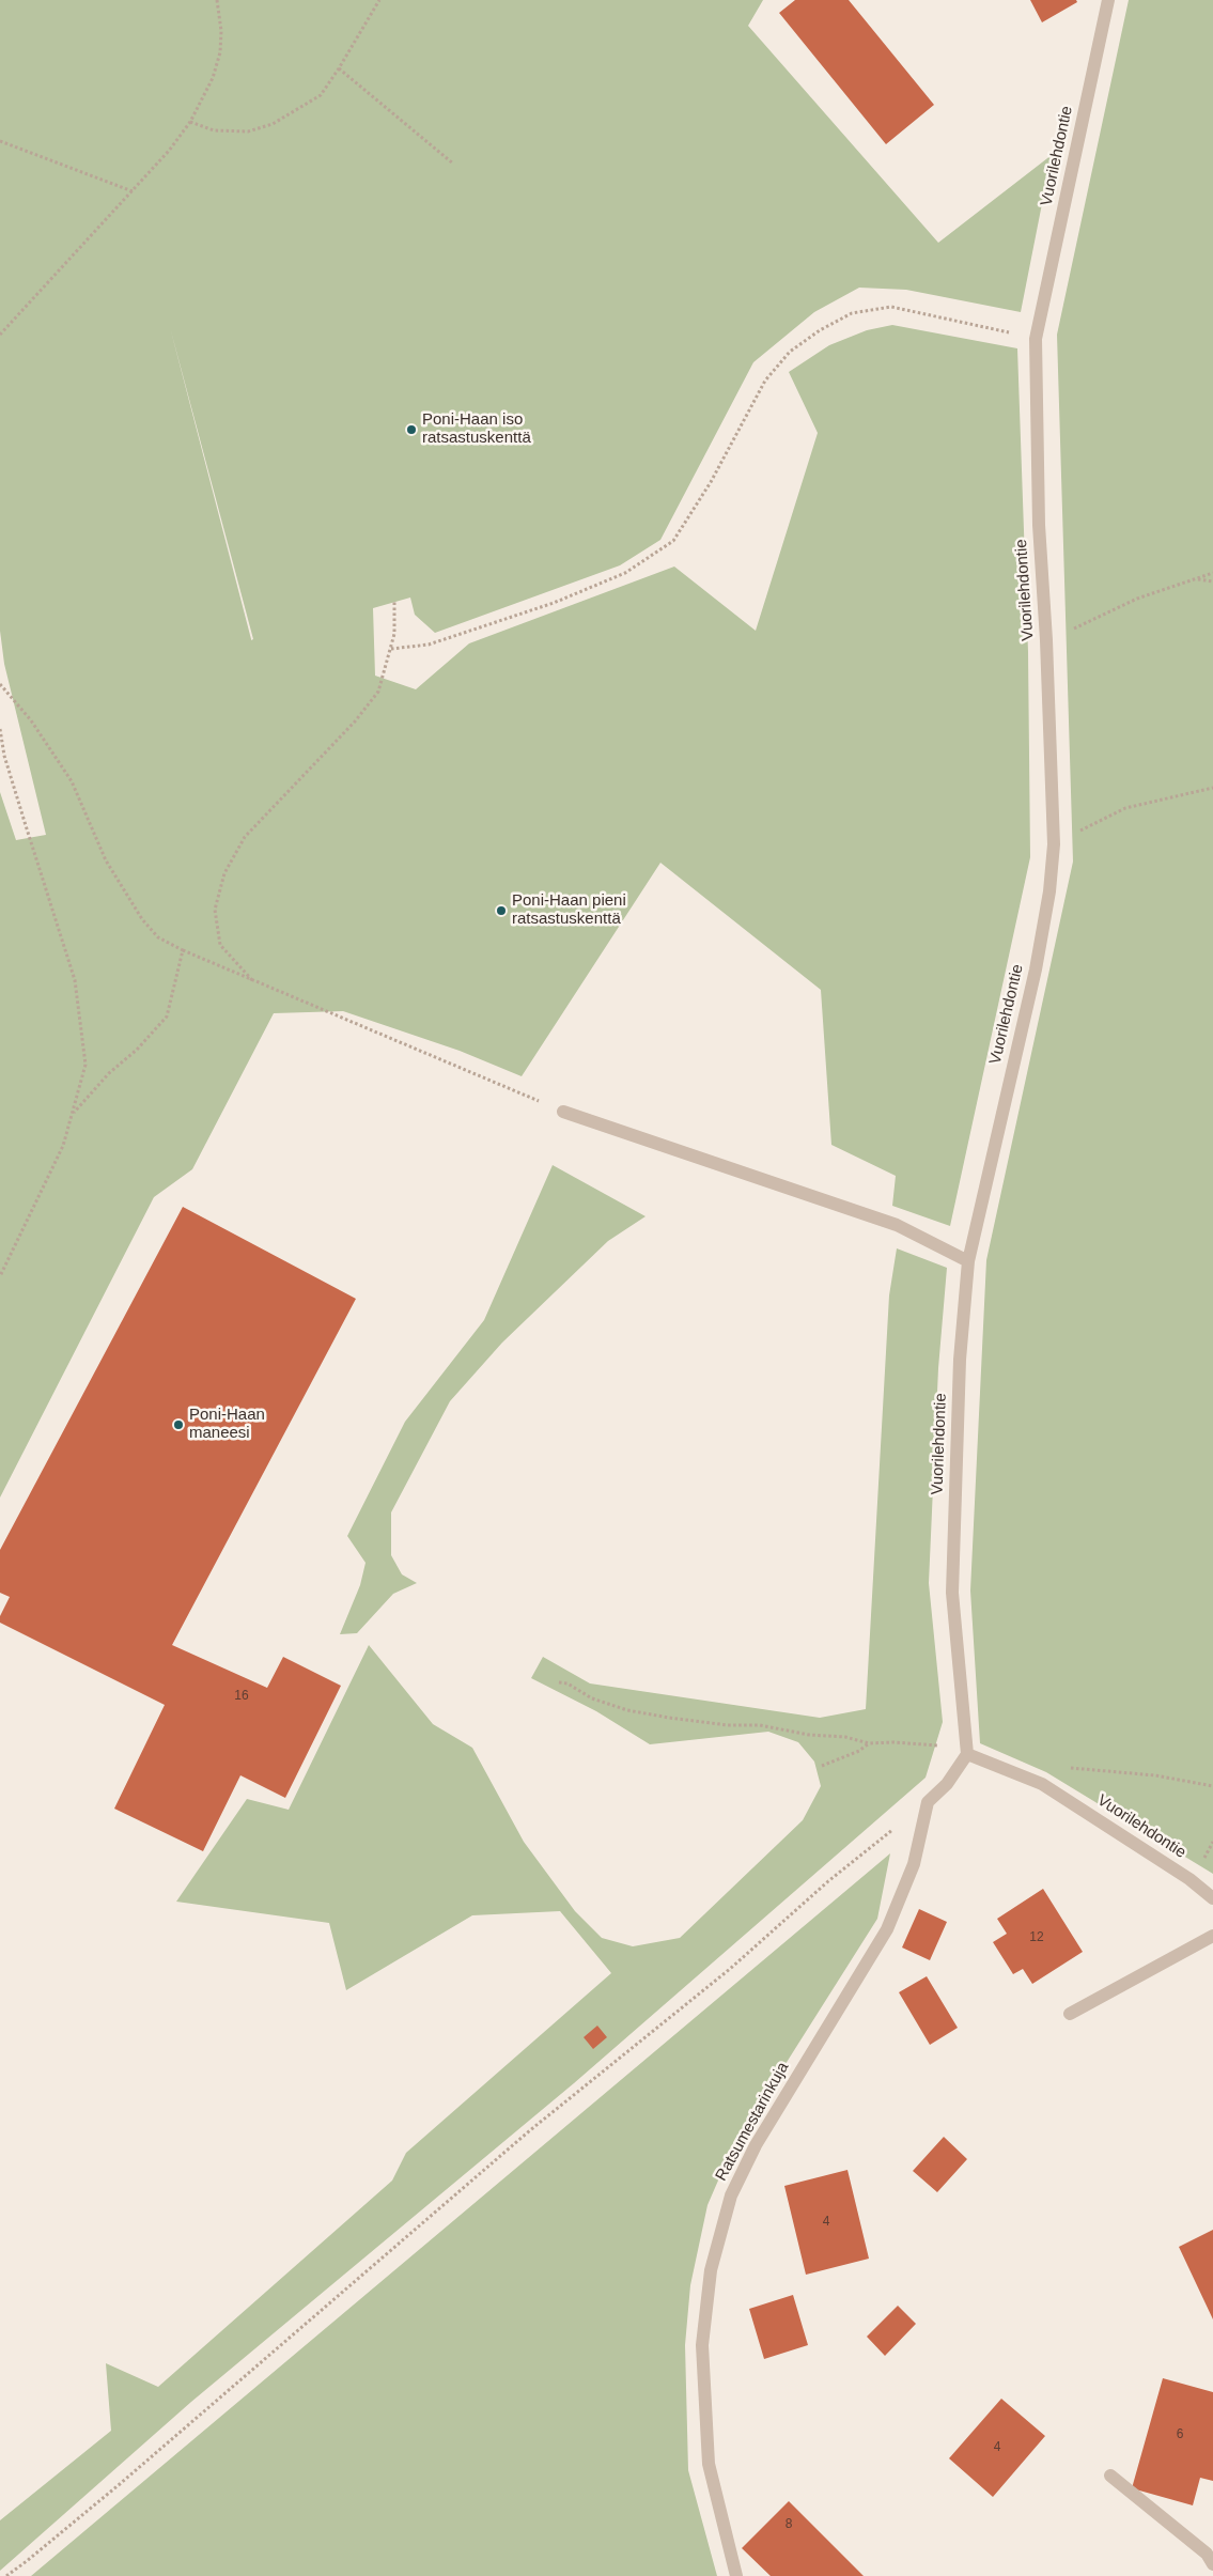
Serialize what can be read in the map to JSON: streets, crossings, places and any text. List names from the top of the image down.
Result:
{
  "streets": {
    "street": ["Vuorilehdontie", "Ratsumestarinkuja"]
  },
  "places": ["Poni-Haan iso ratsastuskenttä", "Poni-Haan pieni ratsastuskenttä", "Poni-Haan maneesi"],
  "house_numbers": [
    "16",
    "12",
    "4",
    "6",
    "4",
    "8"
  ]
}
